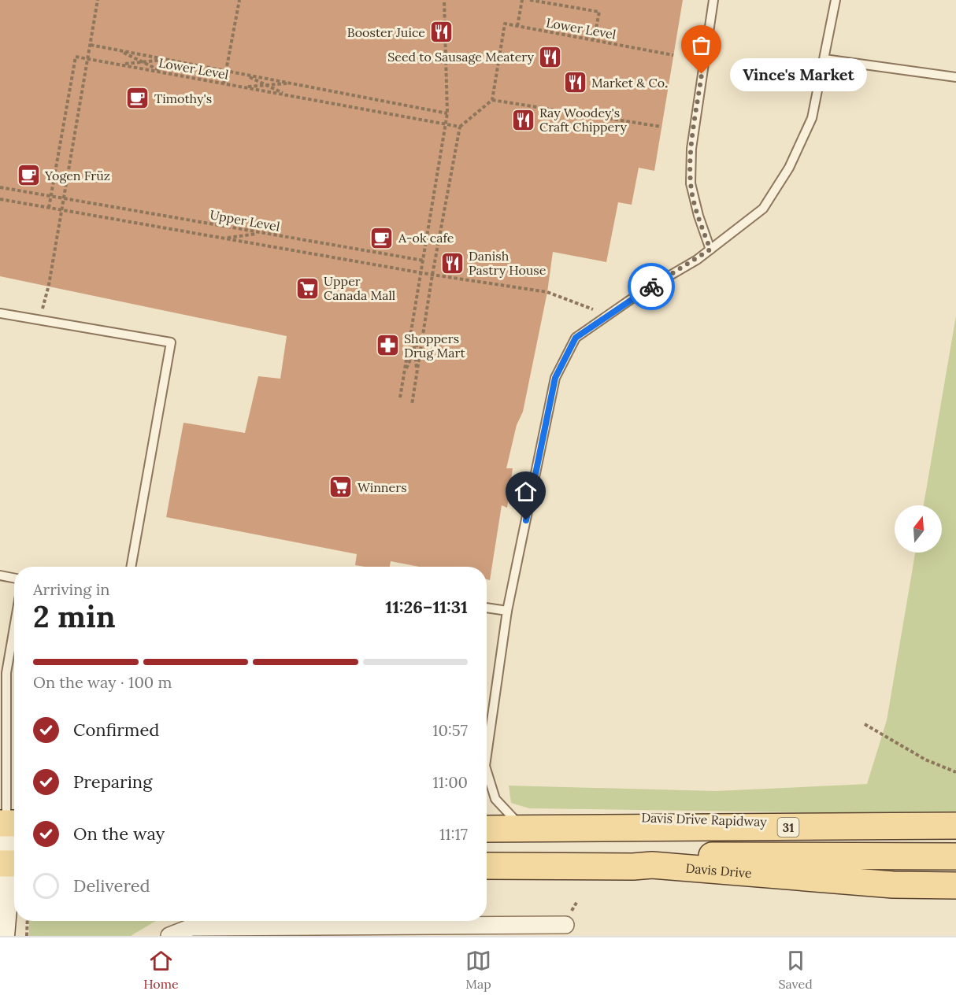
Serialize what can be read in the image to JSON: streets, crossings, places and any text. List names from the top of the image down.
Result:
{
  "streets": {
    "main road": ["31", "Davis Drive"],
    "lane": ["Davis Drive Rapidway"],
    "path": ["Lower Level", "Upper Level"]
  },
  "crossings": [
    ["Davis Drive Rapidway", "31"]
  ],
  "places": {
    "restaurant": [
      "Booster Juice",
      "Seed to Sausage Meatery",
      "Market & Co.",
      "Ray Woodey's Craft Chippery",
      "Danish Pastry House"
    ],
    "other": ["Vince's Market"],
    "cafe": ["Timothy's", "Yogen Früz", "A-ok cafe"],
    "supermarket": ["Upper Canada Mall", "Winners"],
    "pharmacy": ["Shoppers Drug Mart"]
  },
  "north": "top",
  "page": {
    "bubble": "Vince's Market",
    "heading": ["2 min", "Arriving in", "11:26–11:31"],
    "bar": "On the way · 100 m",
    "list": [
      ["Confirmed", "10:57"],
      ["Preparing", "11:00"],
      ["On the way", "11:17"],
      "Delivered"
    ],
    "tabs": ["Home", "Map", "Saved"]
  }
}
